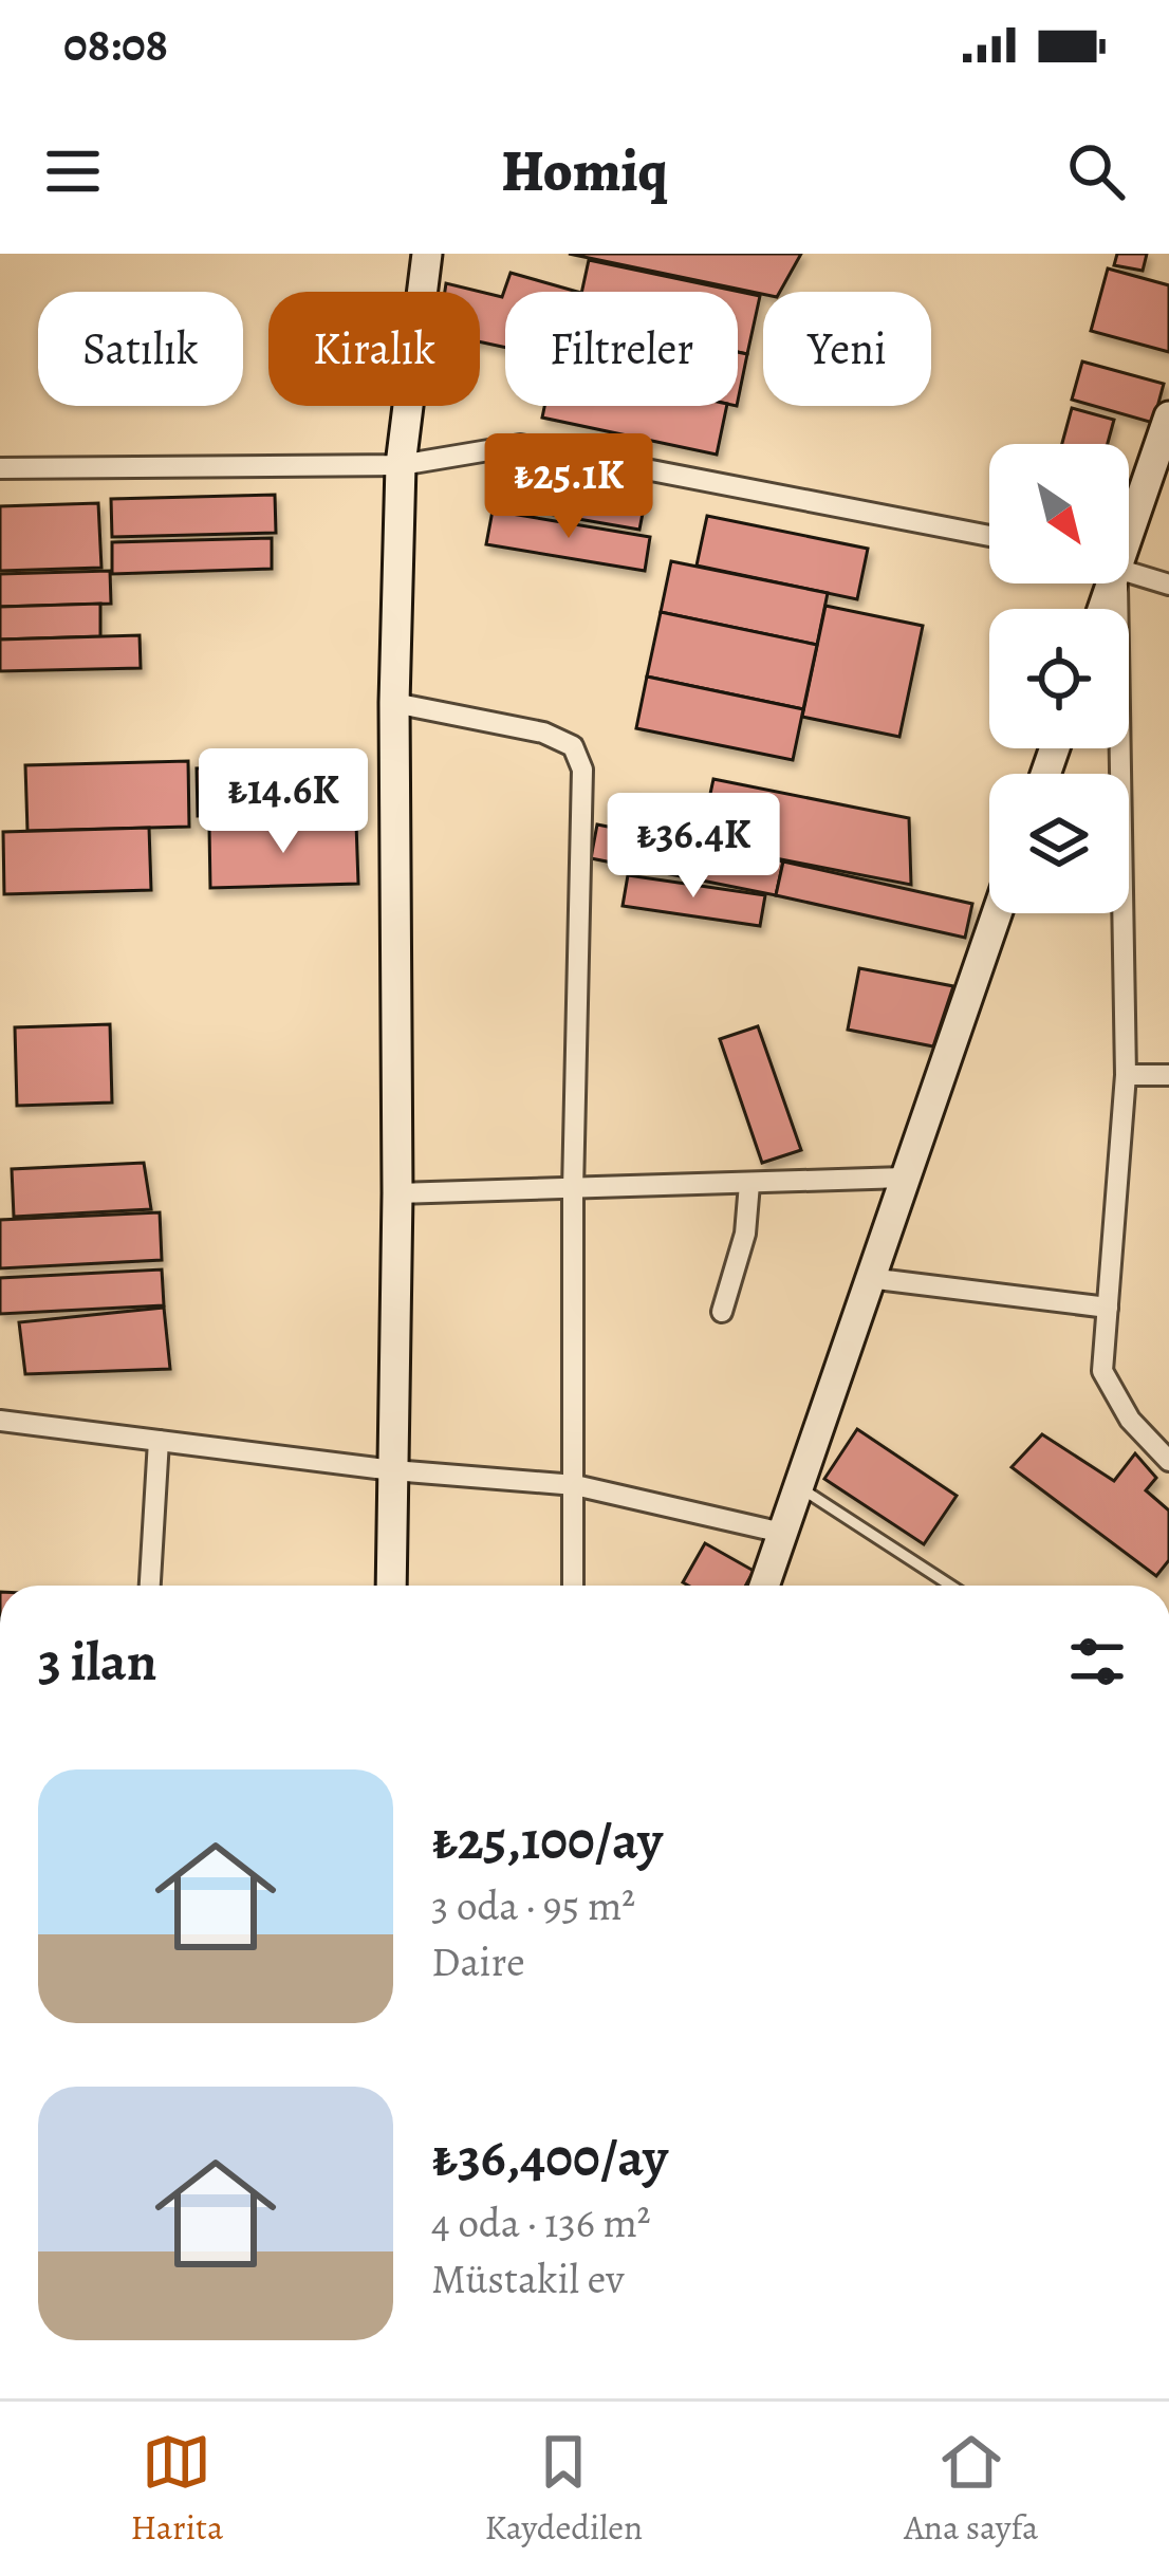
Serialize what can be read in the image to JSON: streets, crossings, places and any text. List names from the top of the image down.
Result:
{
  "north": "bottom right",
  "page": {
    "status": "08:08",
    "header": "Homiq",
    "chip": [
      "Satılık",
      "Kiralık",
      "Filtreler",
      "Yeni"
    ],
    "price": ["₺25.1K", "₺14.6K", "₺36.4K"],
    "heading": "3 ilan",
    "list": [
      {
        "name": "₺25,100/ay",
        "note": "3 oda · 95 m² · Daire"
      },
      {
        "name": "₺36,400/ay",
        "note": "4 oda · 136 m² · Müstakil ev"
      }
    ],
    "tabs": ["Harita", "Kaydedilen", "Ana sayfa"]
  }
}
